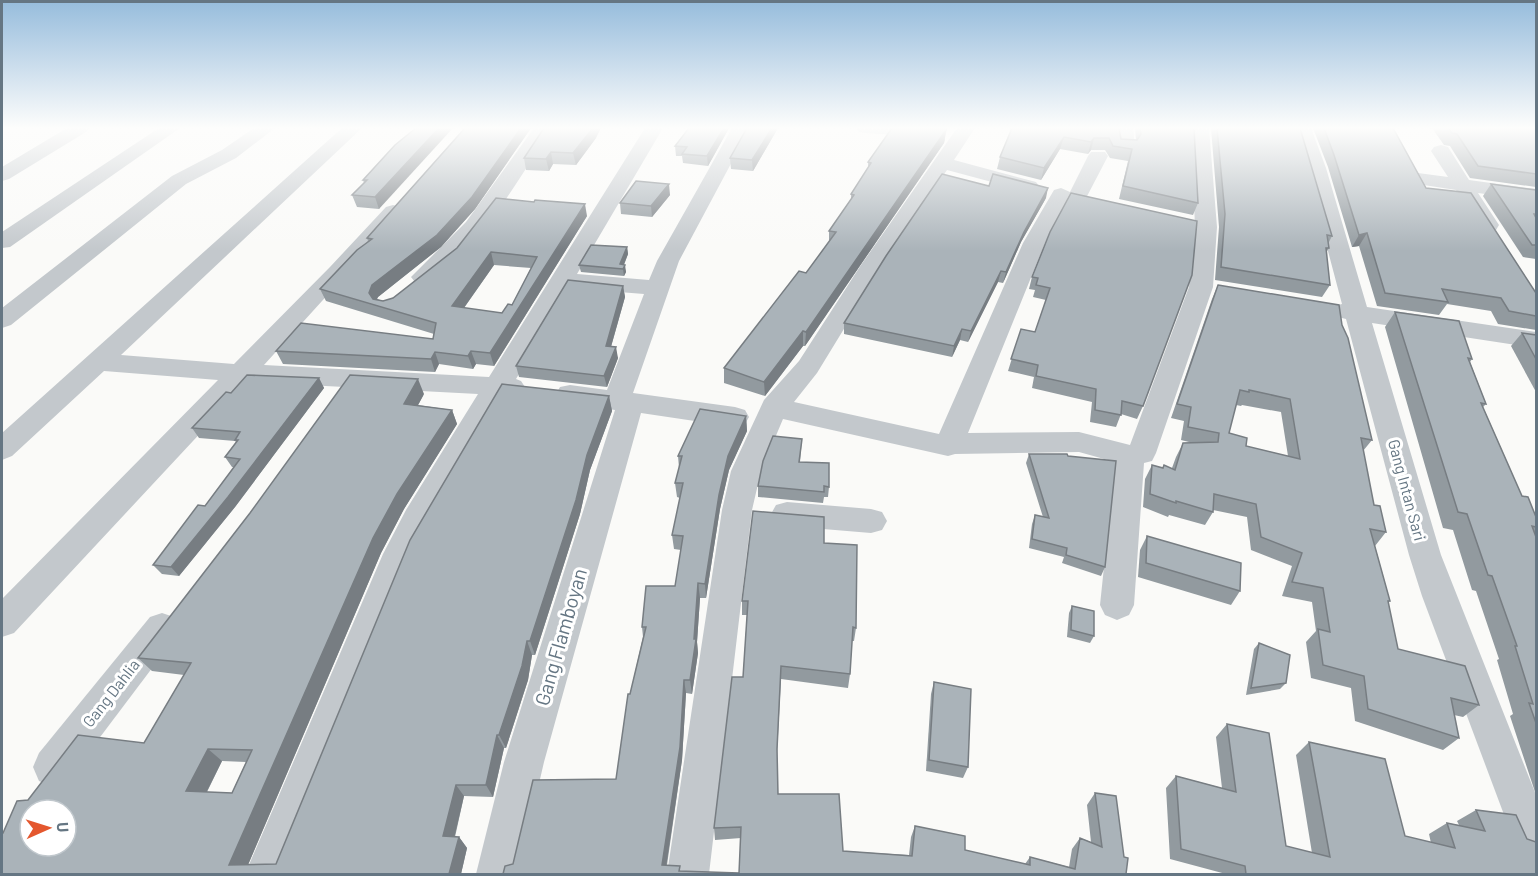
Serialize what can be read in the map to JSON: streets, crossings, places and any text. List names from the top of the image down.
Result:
{
  "streets": {
    "street": ["Gang Intan Sari", "Gang Flamboyan", "Gang Dahlia"]
  },
  "north": "right"
}
